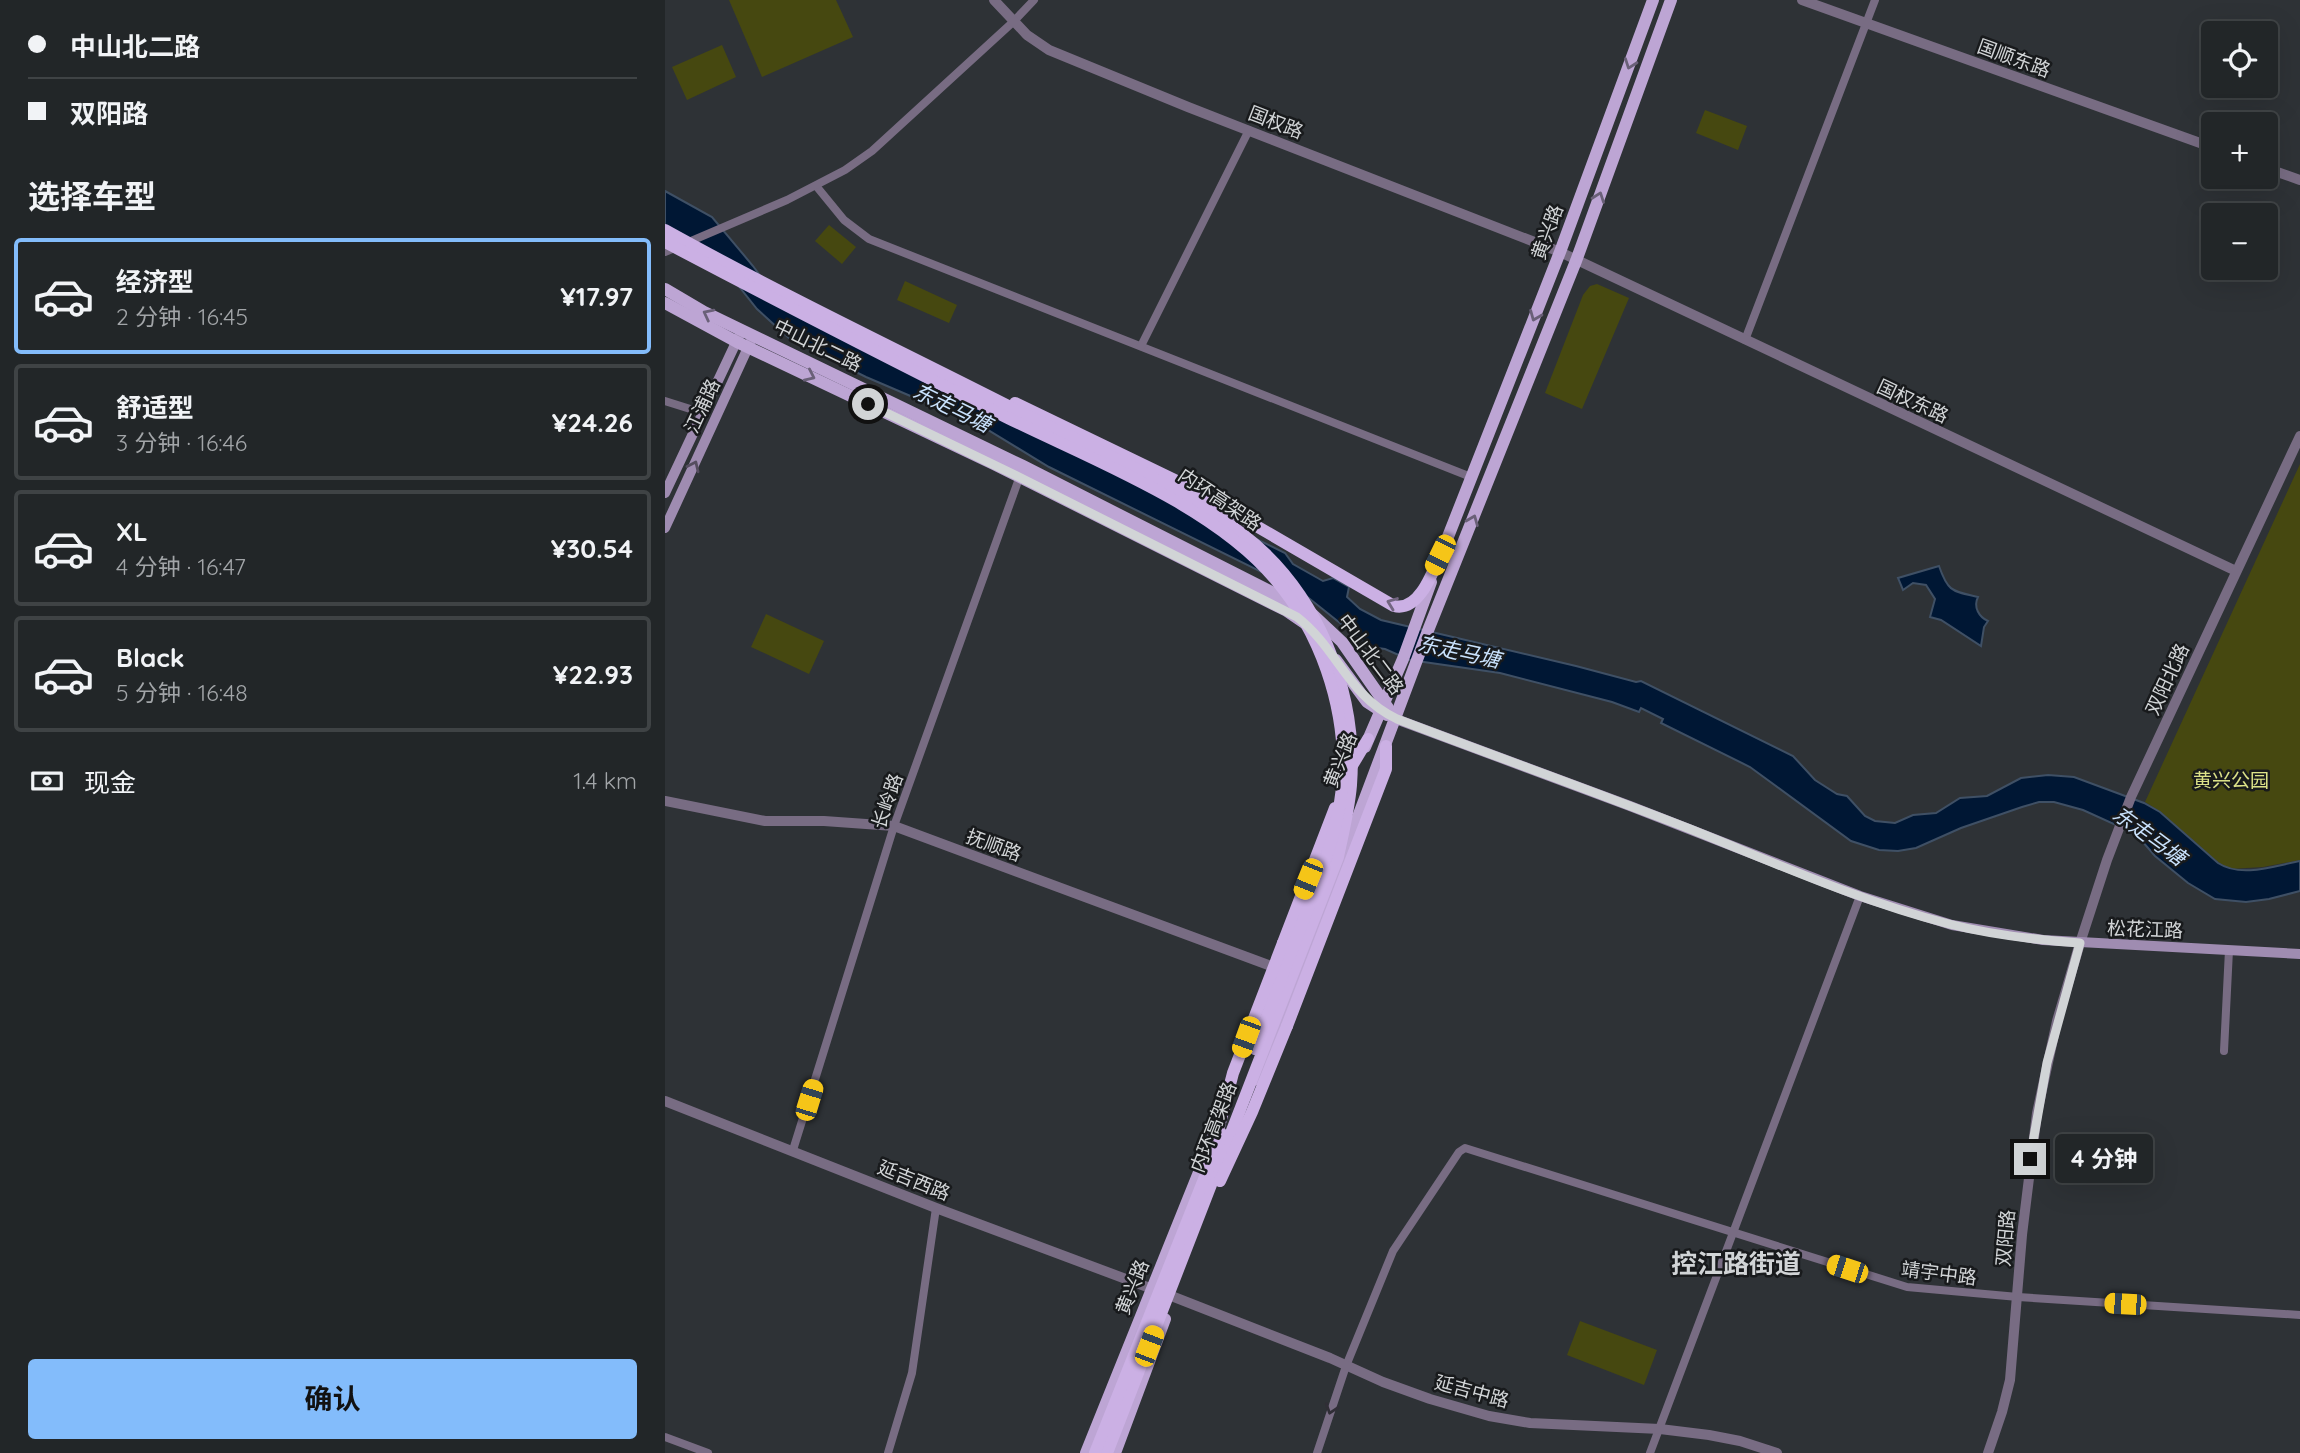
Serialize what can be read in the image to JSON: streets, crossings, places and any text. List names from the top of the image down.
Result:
{
  "streets": {
    "highway": ["内环高架路"],
    "main road": [
      "黄兴路",
      "中山北二路",
      "江浦路",
      "松花江路"
    ],
    "street": [
      "国顺东路",
      "国权路",
      "国权东路",
      "双阳北路",
      "长岭路",
      "抚顺路",
      "延吉西路",
      "双阳路",
      "靖宇中路",
      "延吉中路"
    ]
  },
  "crossings": [
    ["国权路", "黄兴路"],
    ["国权路", "国权东路"],
    ["黄兴路", "中山北二路"],
    ["黄兴路", "国权东路"],
    ["黄兴路", "抚顺路"],
    ["黄兴路", "松花江路"],
    ["黄兴路", "延吉西路"],
    ["黄兴路", "延吉中路"],
    ["中山北二路", "江浦路"],
    ["中山北二路", "长岭路"],
    ["中山北二路", "松花江路"],
    ["国权东路", "双阳北路"],
    ["双阳北路", "松花江路"],
    ["双阳北路", "双阳路"],
    ["长岭路", "抚顺路"],
    ["长岭路", "延吉西路"],
    ["松花江路", "双阳路"],
    ["延吉西路", "延吉中路"],
    ["双阳路", "靖宇中路"],
    ["靖宇中路", "延吉中路"]
  ],
  "districts": ["控江路街道"],
  "water": ["东走马塘"],
  "parks": ["黄兴公园"],
  "page": {
    "banner": ["中山北二路", "双阳路"],
    "map_buttons": ["+", "−"],
    "heading": "选择车型",
    "list": [
      {
        "name": "经济型",
        "note": "2 分钟 · 16:45",
        "value": "¥17.97"
      },
      {
        "name": "舒适型",
        "note": "3 分钟 · 16:46",
        "value": "¥24.26"
      },
      {
        "name": "XL",
        "note": "4 分钟 · 16:47",
        "value": "¥30.54"
      },
      {
        "name": "Black",
        "note": "5 分钟 · 16:48",
        "value": "¥22.93"
      }
    ],
    "pay": ["现金", "1.4 km"],
    "bubble": "4 分钟",
    "buttons": "确认"
  }
}
